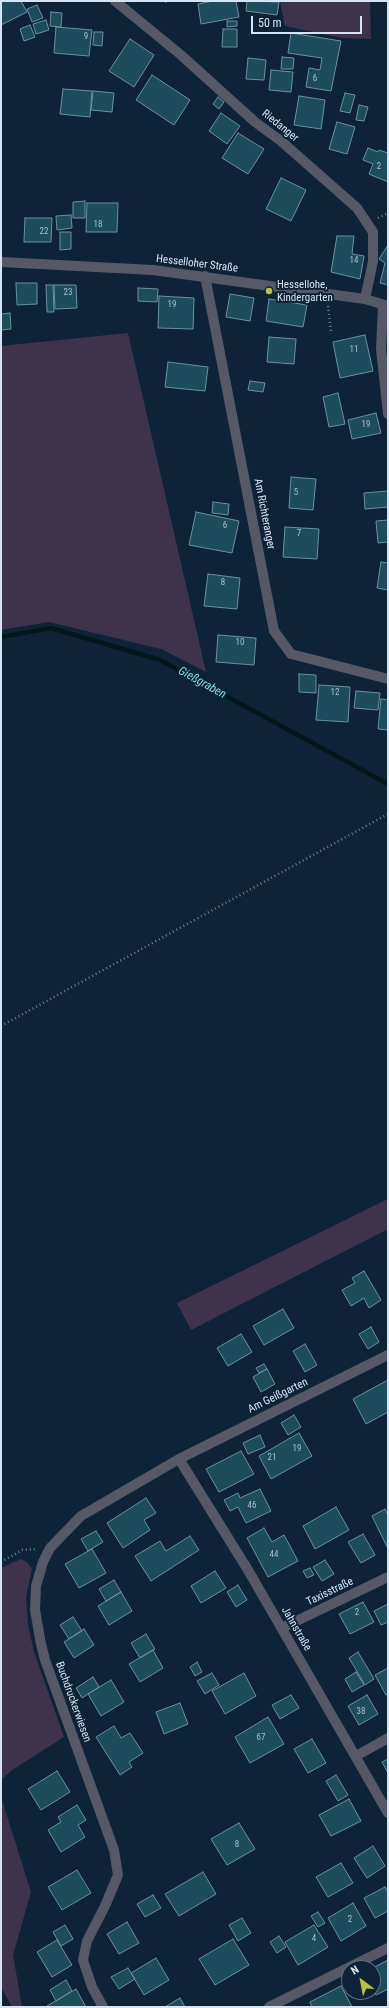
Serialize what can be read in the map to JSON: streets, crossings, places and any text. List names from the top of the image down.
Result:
{
  "streets": {
    "street": [
      "Riedanger",
      "Hesselloher Straße",
      "Am Richteranger",
      "Am Geißgarten",
      "Taxisstraße",
      "Jahnstraße",
      "Buchdruckerwiesen"
    ]
  },
  "crossings": [
    ["Riedanger", "Hesselloher Straße"],
    ["Hesselloher Straße", "Am Richteranger"],
    ["Am Geißgarten", "Jahnstraße"],
    ["Am Geißgarten", "Buchdruckerwiesen"],
    ["Taxisstraße", "Jahnstraße"],
    ["Jahnstraße", "Buchdruckerwiesen"]
  ],
  "water": ["Gießgraben"],
  "places": ["Hessellohe, Kindergarten"],
  "house_numbers": [
    "9",
    "6",
    "2",
    "18",
    "22",
    "14",
    "23",
    "19",
    "11",
    "19",
    "5",
    "6",
    "7",
    "8",
    "10",
    "12",
    "19",
    "21",
    "46",
    "44",
    "2",
    "38",
    "67",
    "8",
    "2",
    "4"
  ],
  "scale_bar": "50 m",
  "north": "top left"
}
